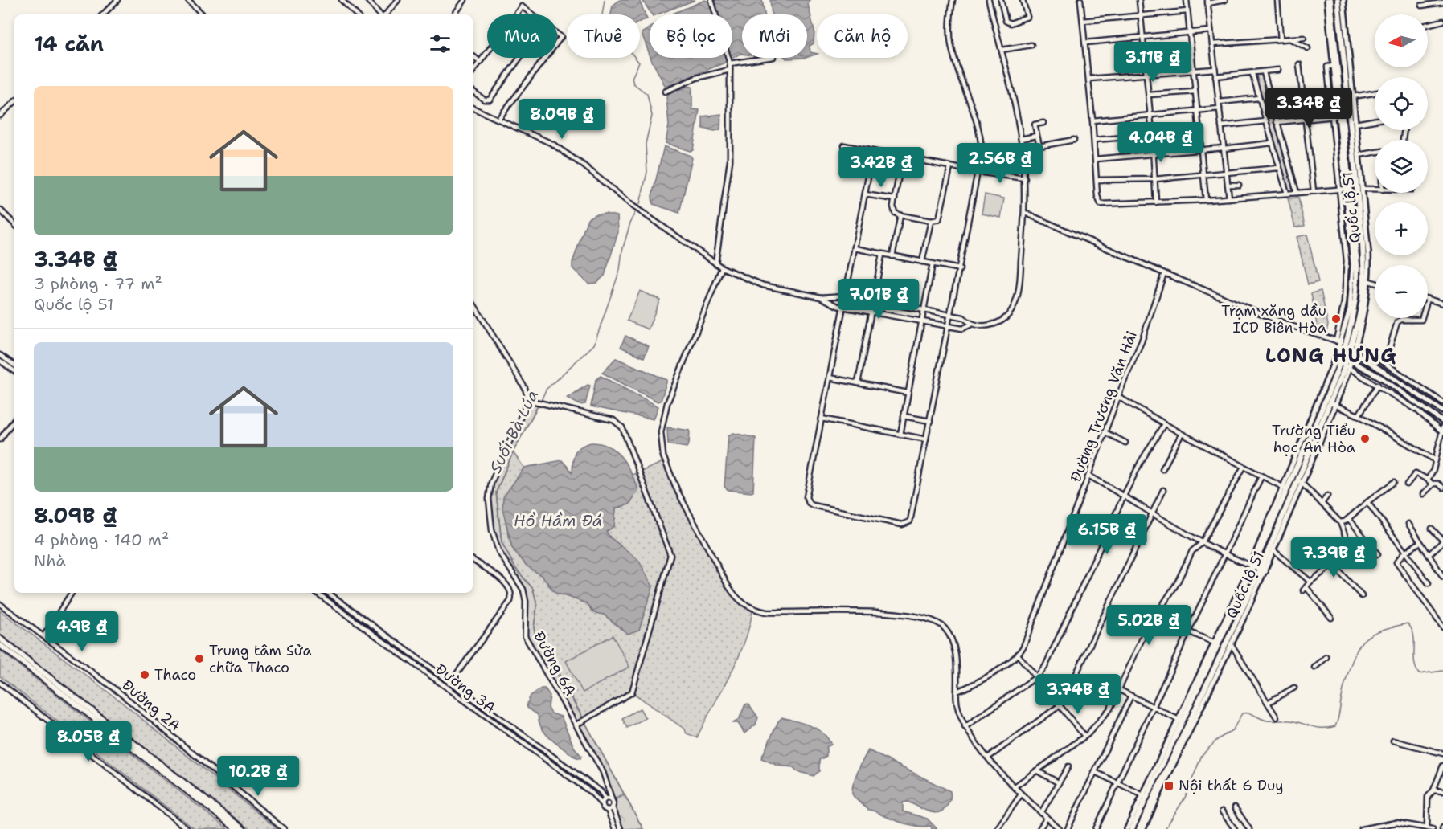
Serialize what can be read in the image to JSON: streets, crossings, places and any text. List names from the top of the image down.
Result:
{
  "streets": {
    "highway": ["Quốc lộ 51"],
    "street": [
      "Đường Trương Văn Hải",
      "Đường 6A",
      "Đường 3A",
      "Đường 2A"
    ]
  },
  "districts": ["LONG HƯNG"],
  "water": ["Suối Bà Lúa", "Hồ Hầm Đá"],
  "places": {
    "other": [
      "Trạm xăng dầu ICD Biên Hòa",
      "Trường Tiểu học An Hòa",
      "Trung tâm Sửa chữa Thaco",
      "Thaco"
    ],
    "transit": ["Nội thất 6 Duy"]
  },
  "north": "left",
  "page": {
    "map_buttons": ["+", "−"],
    "chip": [
      "Mua",
      "Thuê",
      "Bộ lọc",
      "Mới",
      "Căn hộ"
    ],
    "heading": "14 căn",
    "price": [
      "3.11B ₫",
      "3.34B ₫",
      "8.09B ₫",
      "4.04B ₫",
      "2.56B ₫",
      "3.42B ₫",
      "7.01B ₫",
      "6.15B ₫",
      "7.39B ₫",
      "5.02B ₫",
      "4.9B ₫",
      "3.74B ₫",
      "8.05B ₫",
      "10.2B ₫"
    ],
    "list": [
      {
        "name": "3.34B ₫",
        "note": "3 phòng · 77 m² · Quốc lộ 51"
      },
      {
        "name": "8.09B ₫",
        "note": "4 phòng · 140 m² · Nhà"
      }
    ]
  }
}
